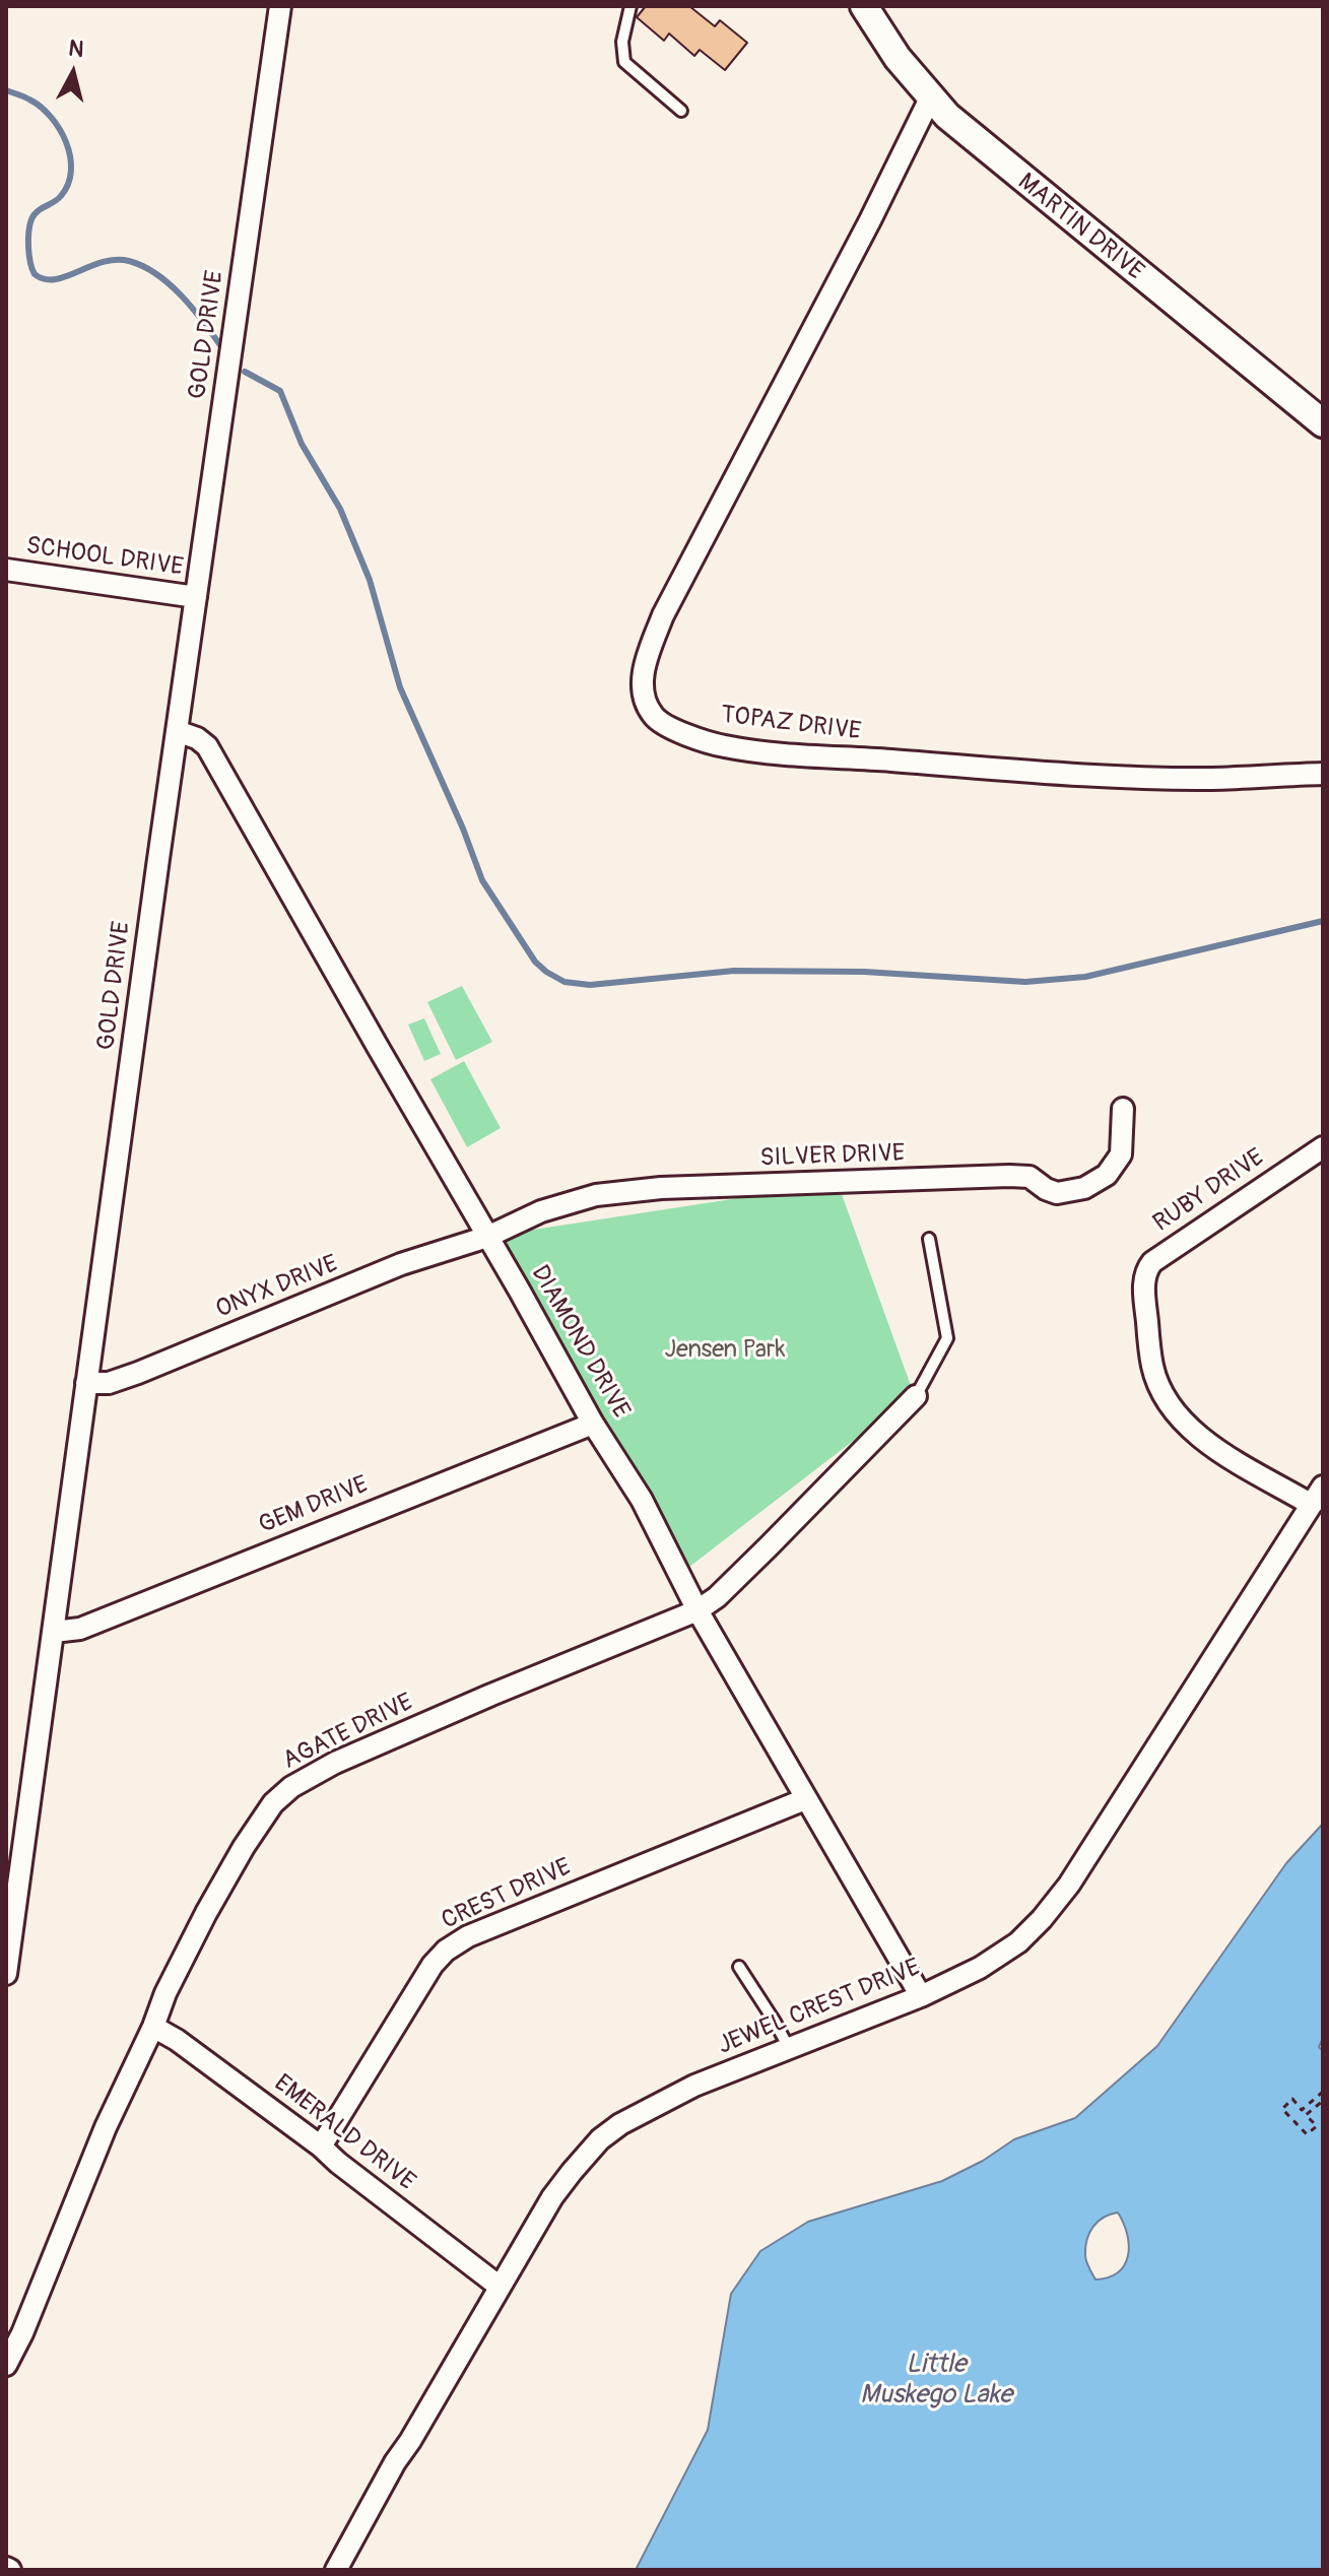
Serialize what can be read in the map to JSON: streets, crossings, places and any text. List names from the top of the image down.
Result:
{
  "streets": {
    "street": [
      "MARTIN DRIVE",
      "GOLD DRIVE",
      "SCHOOL DRIVE",
      "TOPAZ DRIVE",
      "SILVER DRIVE",
      "RUBY DRIVE",
      "ONYX DRIVE",
      "DIAMOND DRIVE",
      "GEM DRIVE",
      "AGATE DRIVE",
      "CREST DRIVE",
      "JEWEL CREST DRIVE",
      "EMERALD DRIVE"
    ]
  },
  "crossings": [
    ["MARTIN DRIVE", "TOPAZ DRIVE"],
    ["GOLD DRIVE", "SCHOOL DRIVE"],
    ["GOLD DRIVE", "ONYX DRIVE"],
    ["GOLD DRIVE", "DIAMOND DRIVE"],
    ["GOLD DRIVE", "GEM DRIVE"],
    ["SILVER DRIVE", "ONYX DRIVE"],
    ["SILVER DRIVE", "DIAMOND DRIVE"],
    ["RUBY DRIVE", "JEWEL CREST DRIVE"],
    ["ONYX DRIVE", "DIAMOND DRIVE"],
    ["DIAMOND DRIVE", "GEM DRIVE"],
    ["DIAMOND DRIVE", "AGATE DRIVE"],
    ["DIAMOND DRIVE", "CREST DRIVE"],
    ["DIAMOND DRIVE", "JEWEL CREST DRIVE"],
    ["AGATE DRIVE", "EMERALD DRIVE"],
    ["CREST DRIVE", "EMERALD DRIVE"],
    ["JEWEL CREST DRIVE", "EMERALD DRIVE"]
  ],
  "water": ["Little Muskego Lake"],
  "parks": ["Jensen Park"],
  "north": "top"
}
